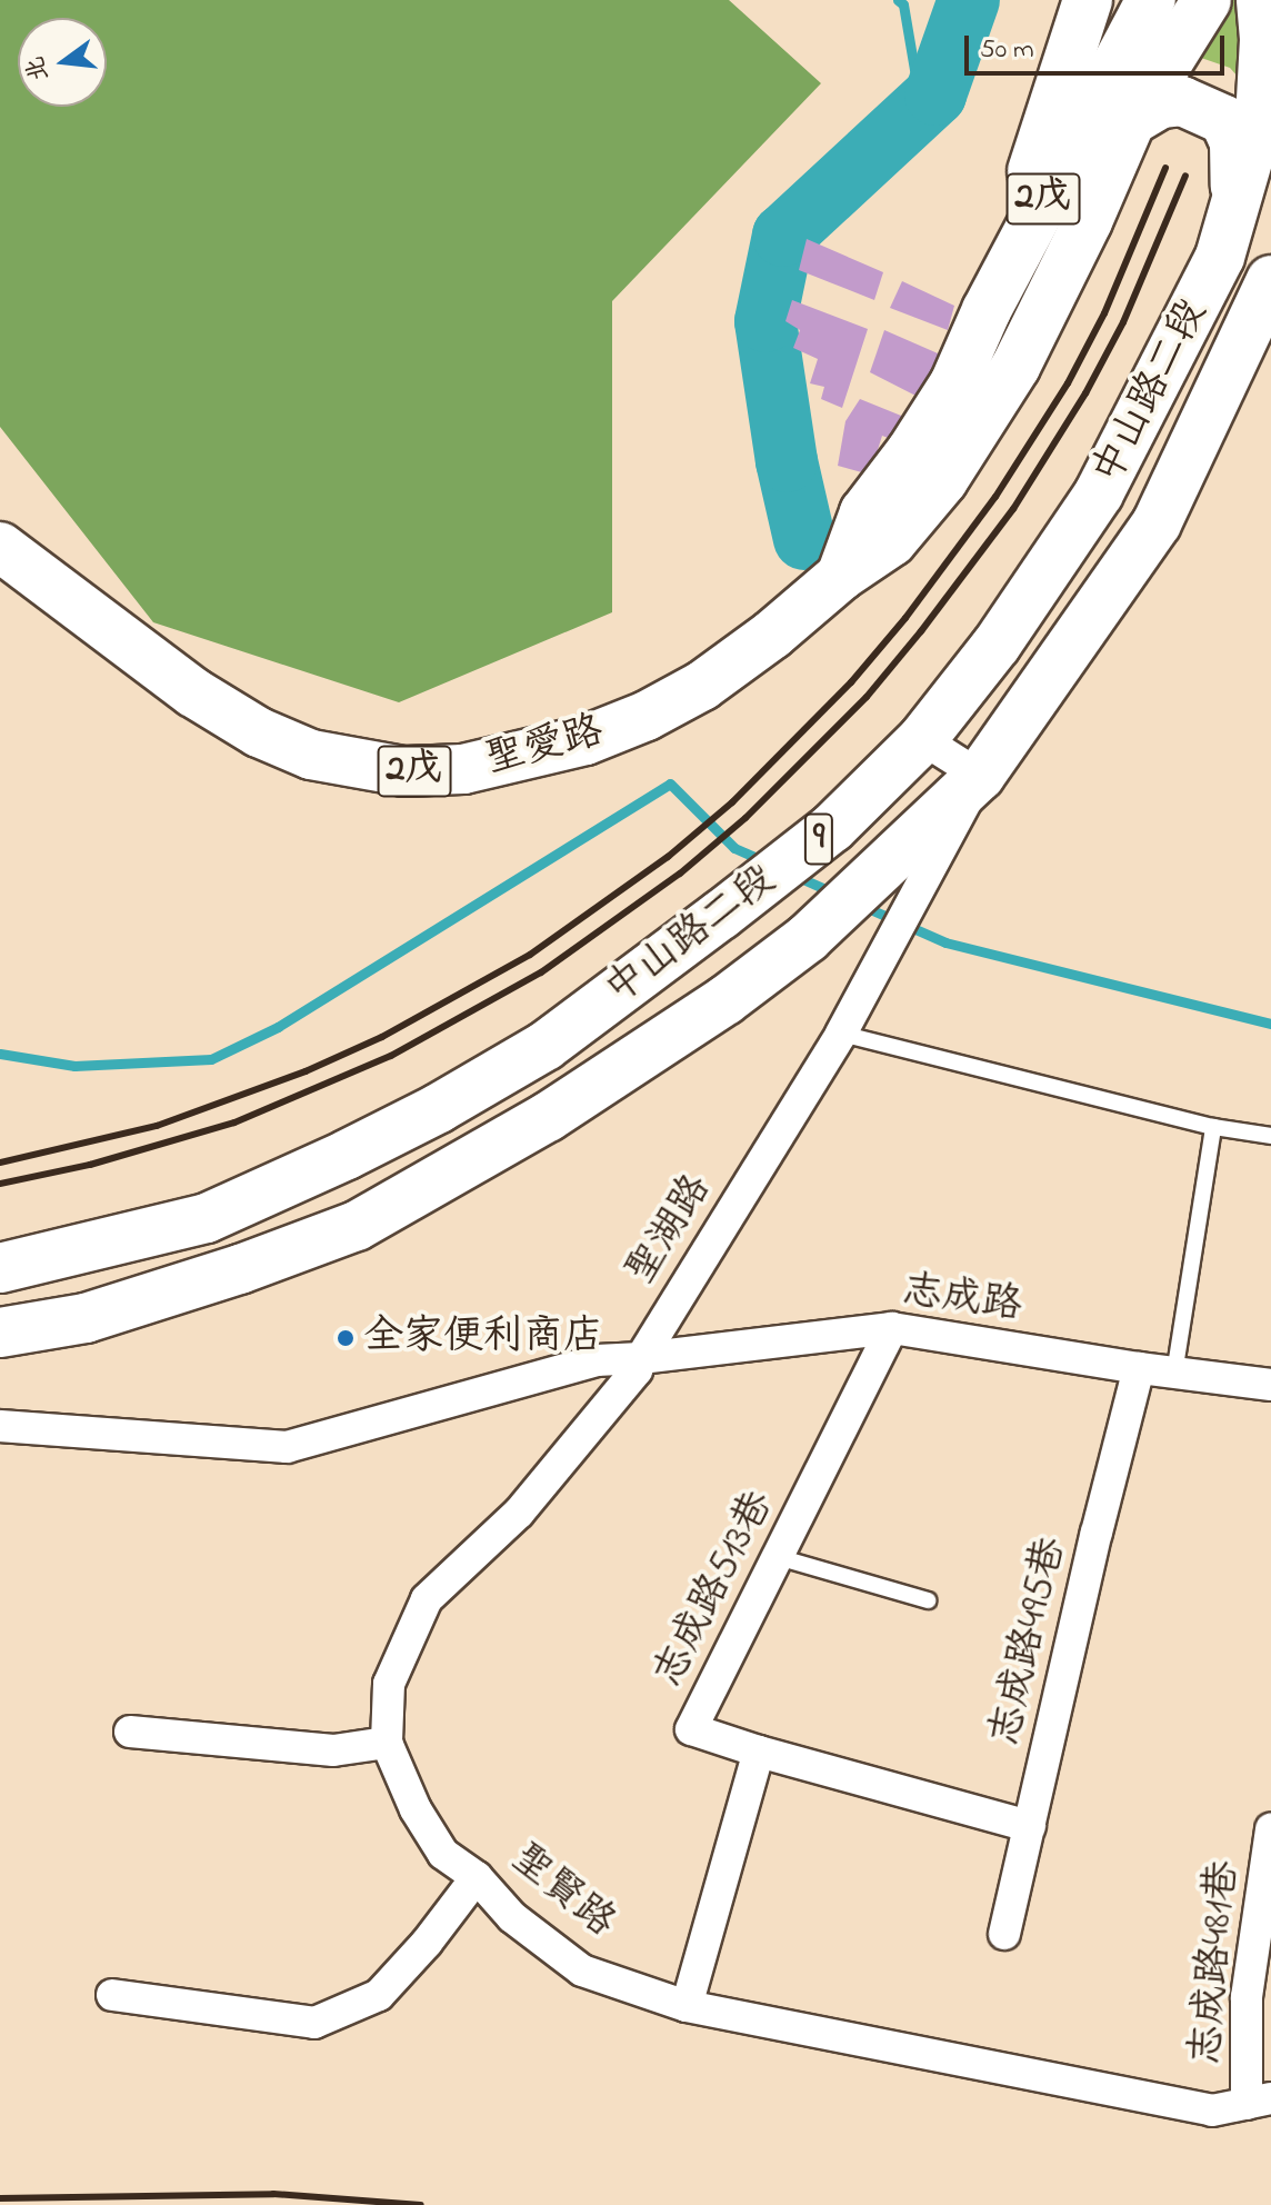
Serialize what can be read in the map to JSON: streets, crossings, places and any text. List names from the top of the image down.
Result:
{
  "streets": {
    "main road": [
      "2戊",
      "中山路二段",
      "聖愛路",
      "9"
    ],
    "street": [
      "聖湖路",
      "志成路",
      "志成路513巷",
      "志成路495巷",
      "聖賢路",
      "志成路481巷"
    ]
  },
  "crossings": [
    ["2戊", "聖愛路"],
    ["中山路二段", "聖湖路"],
    ["聖湖路", "志成路"],
    ["聖湖路", "聖賢路"],
    ["志成路", "志成路513巷"],
    ["志成路", "志成路495巷"],
    ["志成路", "聖賢路"],
    ["聖賢路", "志成路481巷"]
  ],
  "places": ["全家便利商店"],
  "scale_bar": "50 m",
  "north": "left"
}
